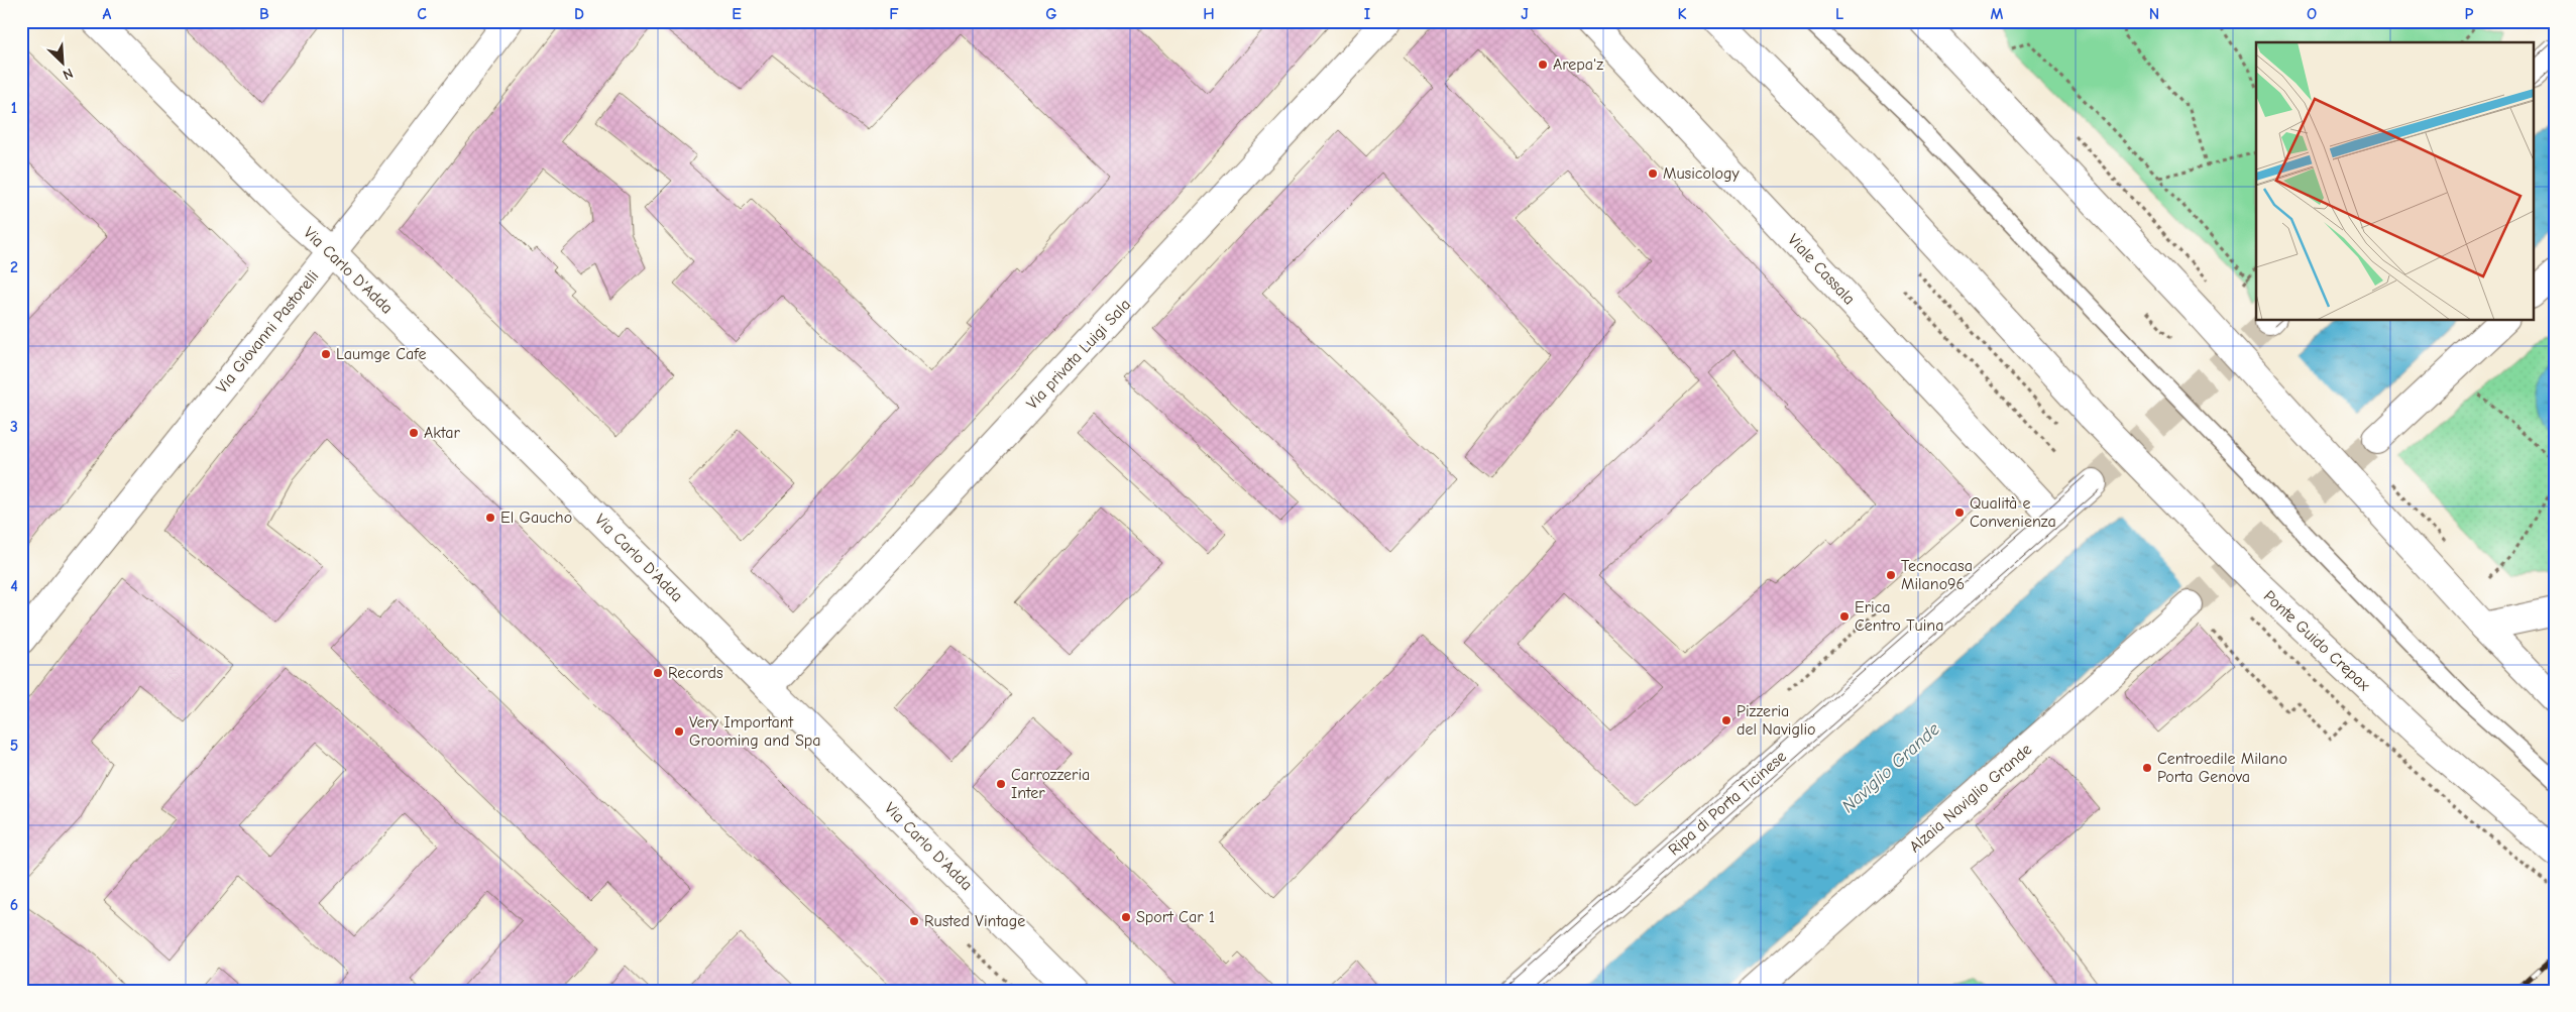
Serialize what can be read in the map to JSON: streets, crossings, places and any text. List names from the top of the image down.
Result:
{
  "streets": {
    "street": [
      "Viale Cassala",
      "Via Carlo D'Adda",
      "Via Giovanni Pastorelli",
      "Via privata Luigi Sala",
      "Ponte Guido Crepax",
      "Alzaia Naviglio Grande",
      "Ripa di Porta Ticinese"
    ]
  },
  "crossings": [
    ["Viale Cassala", "Ripa di Porta Ticinese"],
    ["Via Carlo D'Adda", "Via Giovanni Pastorelli"],
    ["Via Carlo D'Adda", "Via privata Luigi Sala"]
  ],
  "water": ["Naviglio Grande"],
  "places": [
    "Arepa'z",
    "Musicology",
    "Laumge Cafe",
    "Aktar",
    "Qualità e Convenienza",
    "El Gaucho",
    "Tecnocasa Milano96",
    "Erica Centro Tuina",
    "Records",
    "Pizzeria del Naviglio",
    "Very Important Grooming and Spa",
    "Centroedile Milano Porta Genova",
    "Carrozzeria Inter",
    "Sport Car 1",
    "Rusted Vintage"
  ],
  "north": "bottom right",
  "grid": {
    "columns": [
      "A",
      "B",
      "C",
      "D",
      "E",
      "F",
      "G",
      "H",
      "I",
      "J",
      "K",
      "L",
      "M",
      "N",
      "O",
      "P"
    ],
    "rows": [
      "1",
      "2",
      "3",
      "4",
      "5",
      "6"
    ]
  }
}
